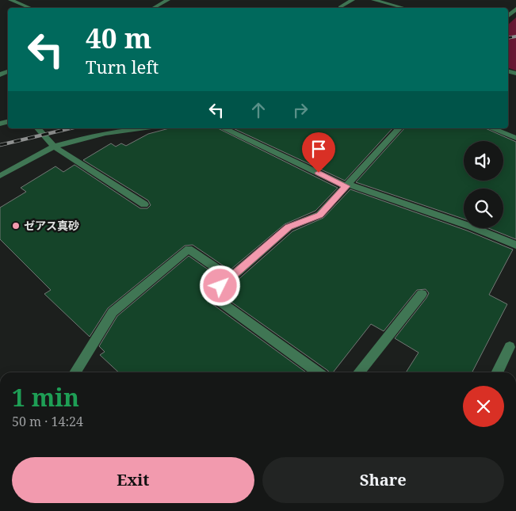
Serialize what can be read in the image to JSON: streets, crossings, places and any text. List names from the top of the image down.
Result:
{
  "places": ["ゼアス真砂"],
  "page": {
    "turn": ["40 m", "Turn left"],
    "heading": ["1 min", "50 m · 14:24"],
    "buttons": ["Exit", "Share"]
  }
}
